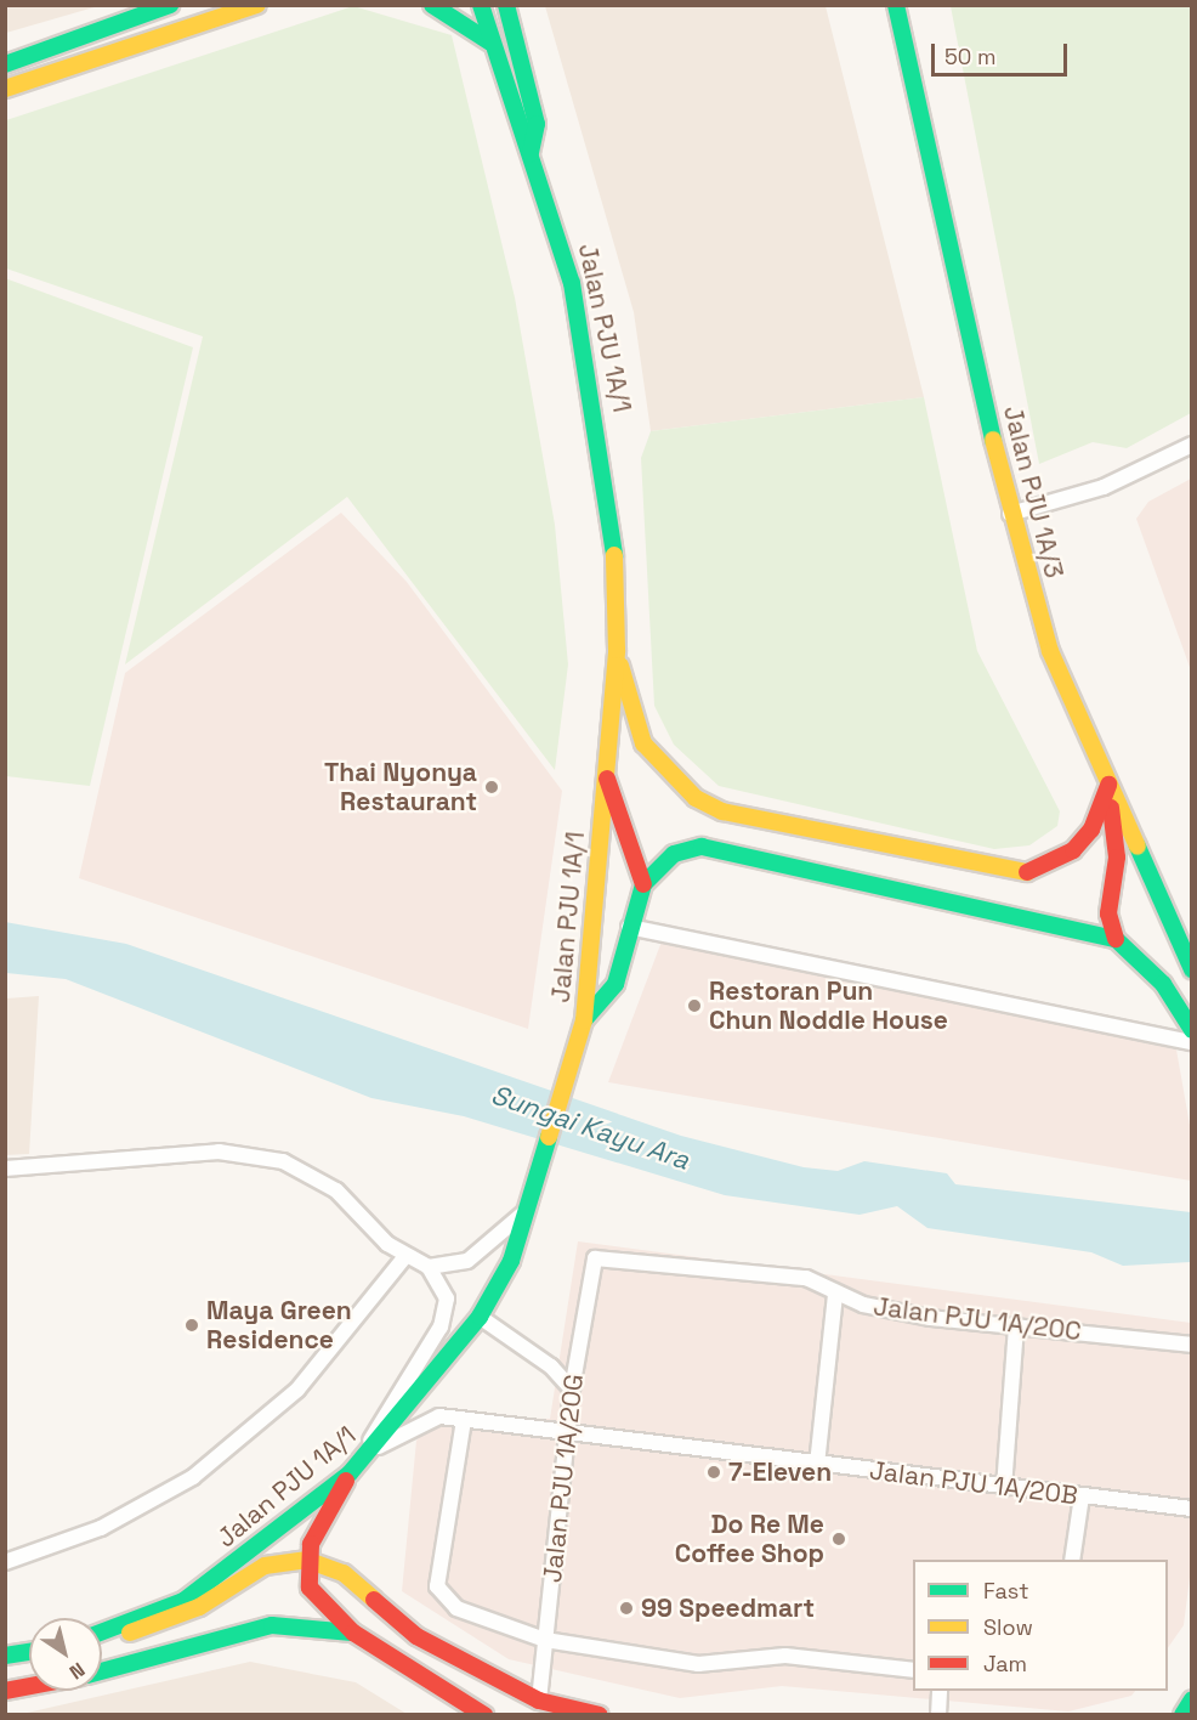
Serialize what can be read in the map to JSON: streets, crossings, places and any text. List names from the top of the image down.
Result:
{
  "streets": {
    "main road": ["Jalan PJU 1A/1", "Jalan PJU 1A/3"],
    "street": ["Jalan PJU 1A/20C", "Jalan PJU 1A/20G", "Jalan PJU 1A/20B"]
  },
  "crossings": [
    ["Jalan PJU 1A/1", "Jalan PJU 1A/20B"],
    ["Jalan PJU 1A/20C", "Jalan PJU 1A/20G"],
    ["Jalan PJU 1A/20G", "Jalan PJU 1A/20B"]
  ],
  "water": ["Sungai Kayu Ara"],
  "places": [
    "Thai Nyonya Restaurant",
    "Restoran Pun Chun Noddle House",
    "Maya Green Residence",
    "7-Eleven",
    "Do Re Me Coffee Shop",
    "99 Speedmart"
  ],
  "legend": ["Fast", "Slow", "Jam"],
  "scale_bar": "50 m",
  "north": "bottom right"
}
